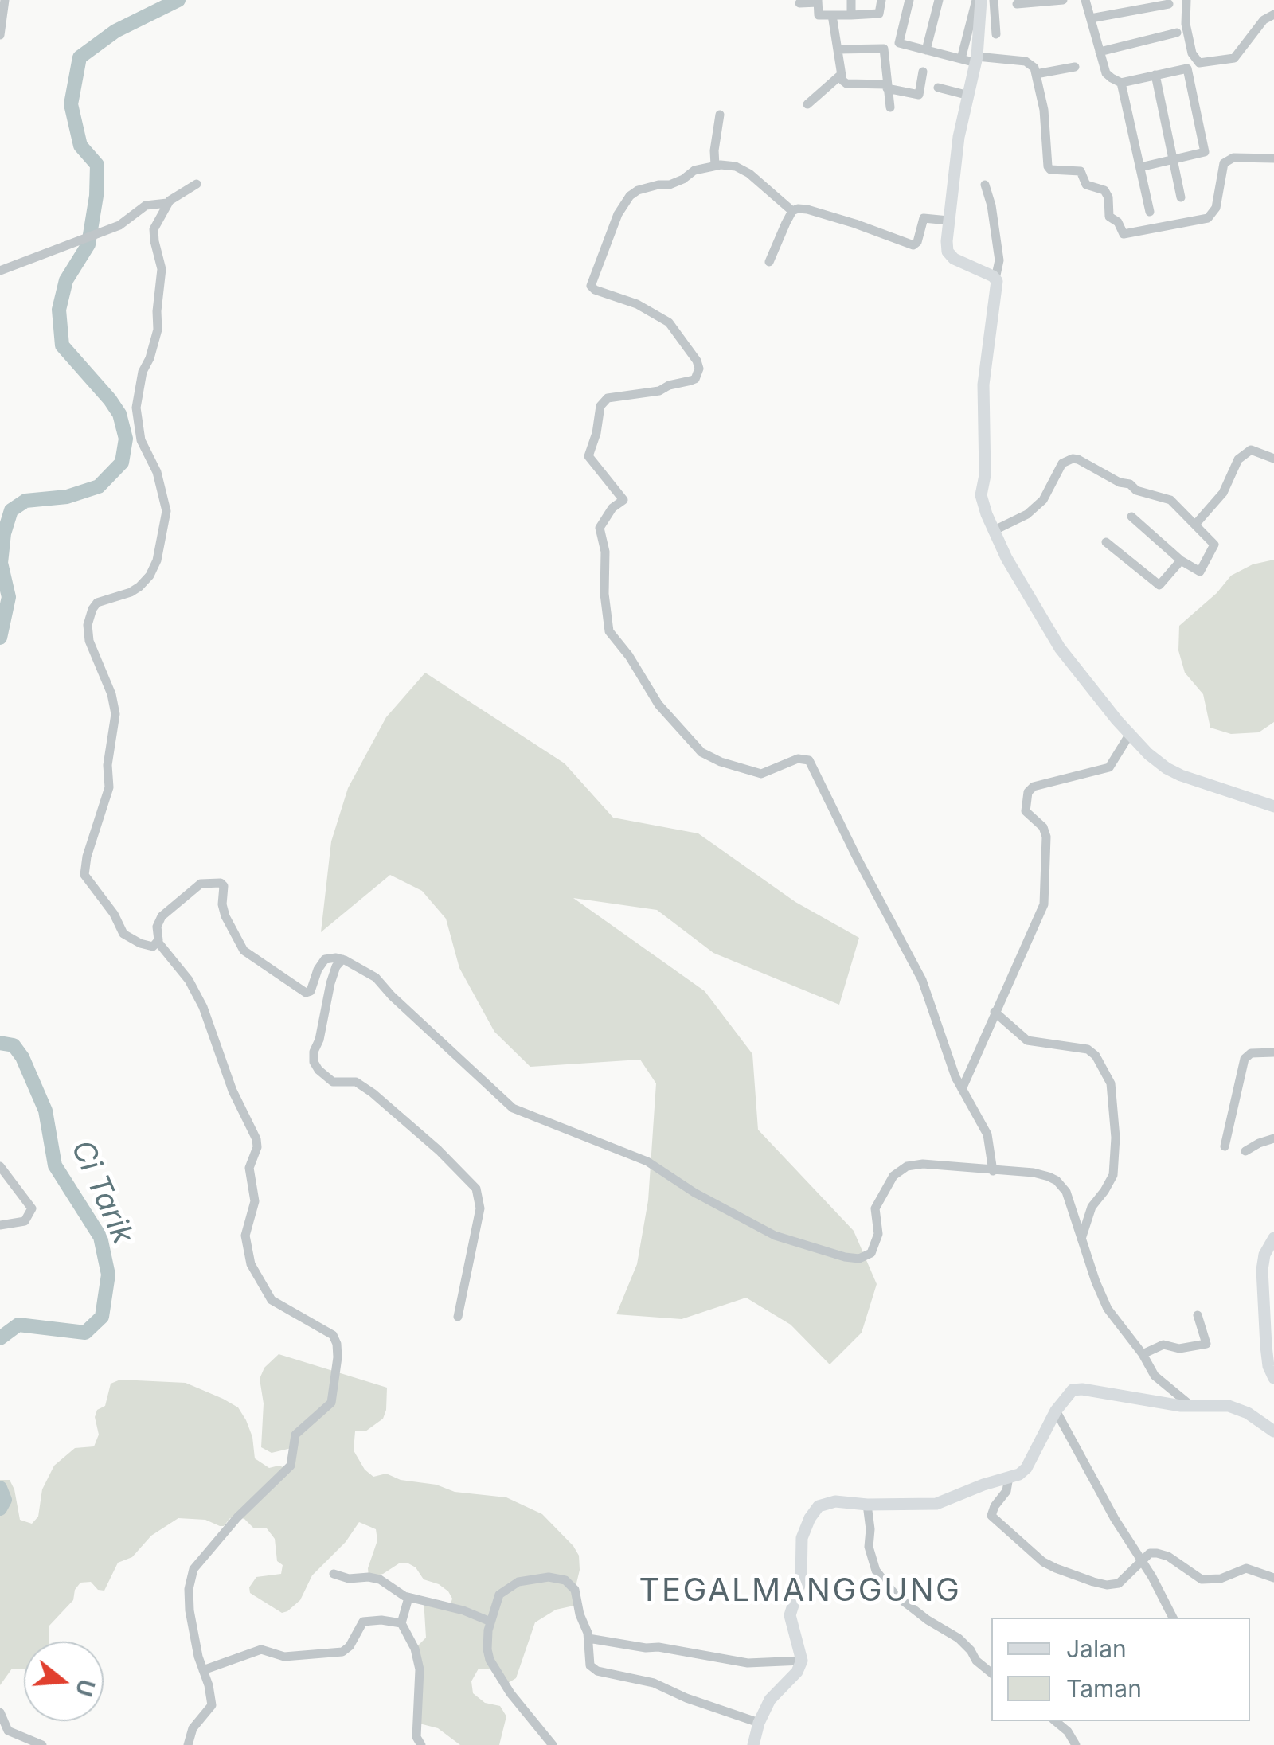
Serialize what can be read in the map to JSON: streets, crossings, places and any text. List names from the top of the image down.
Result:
{
  "districts": ["TEGALMANGGUNG"],
  "water": ["Ci Tarik"],
  "legend": ["Jalan", "Taman"],
  "north": "right"
}
